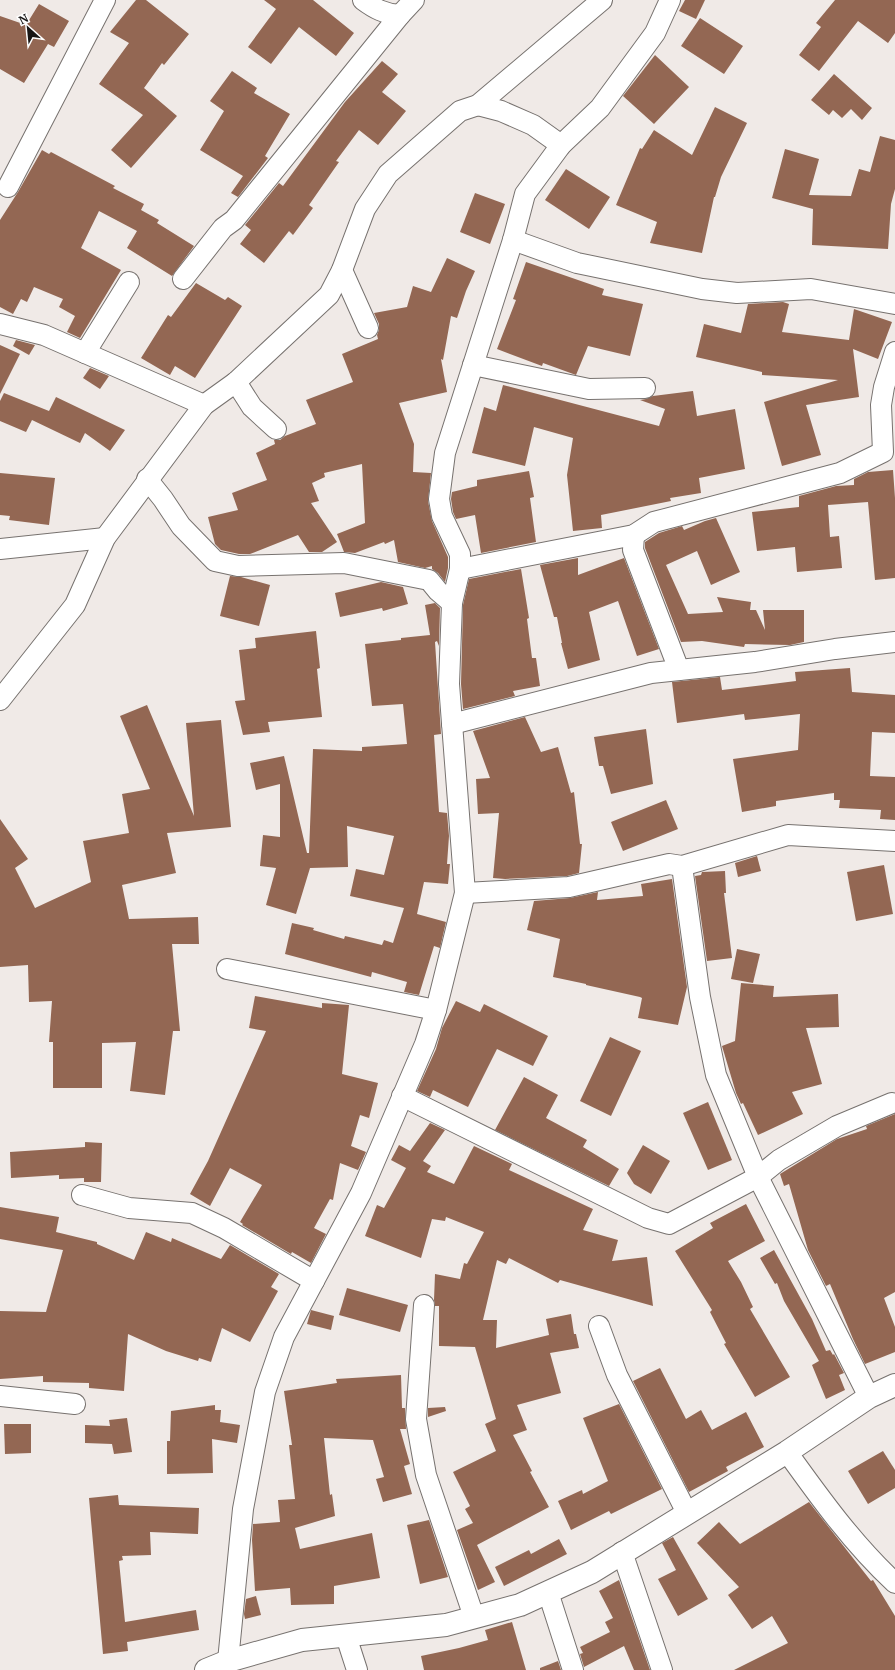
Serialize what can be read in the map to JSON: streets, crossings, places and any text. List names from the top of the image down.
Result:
{
  "north": "top left"
}
